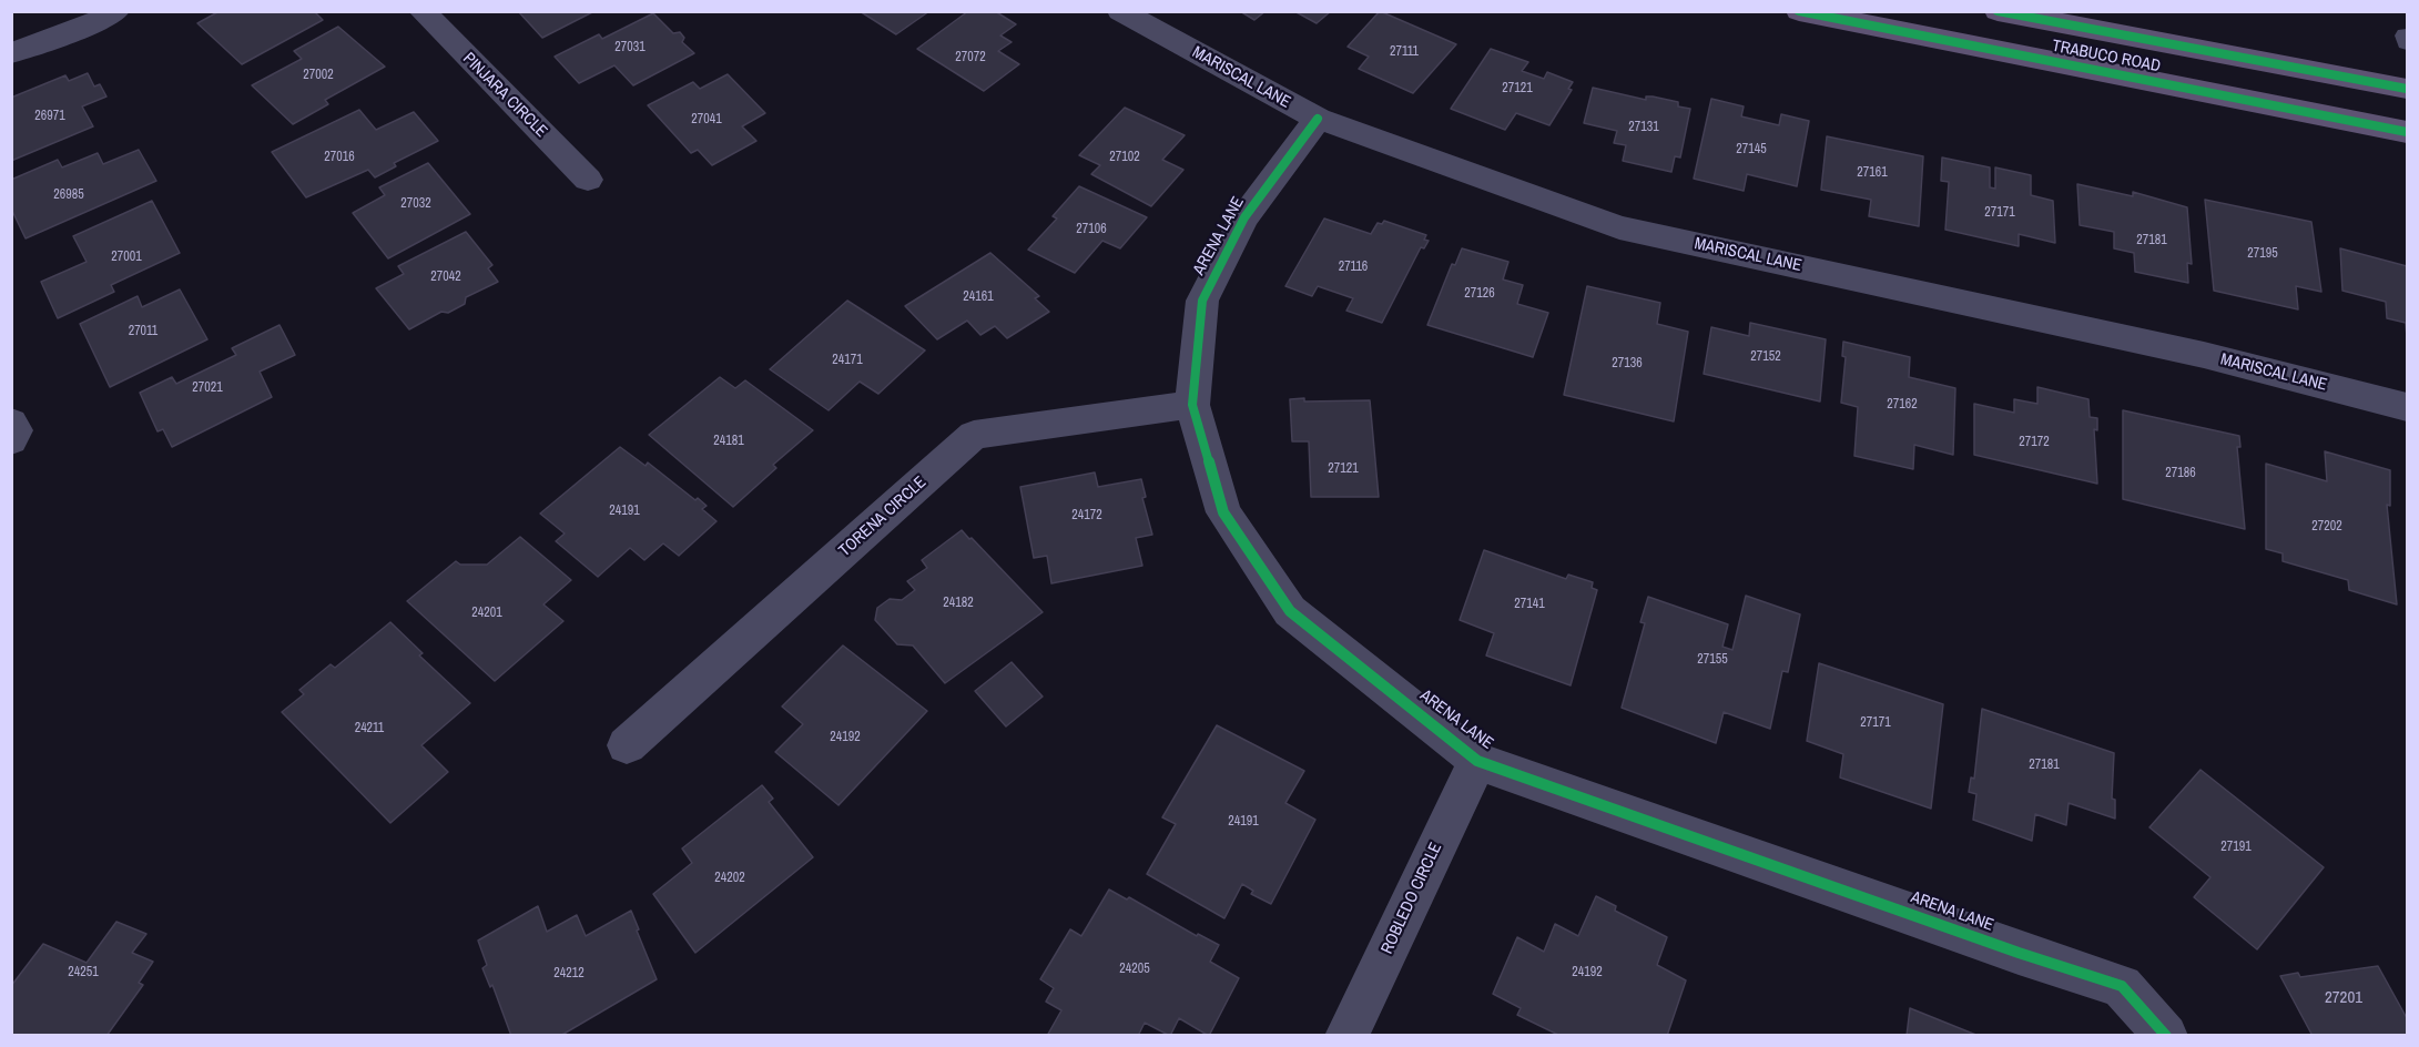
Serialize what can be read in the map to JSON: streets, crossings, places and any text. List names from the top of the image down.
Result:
{
  "streets": {
    "main road": ["TRABUCO ROAD"],
    "street": [
      "MARISCAL LANE",
      "PINJARA CIRCLE",
      "ARENA LANE",
      "TORENA CIRCLE",
      "ROBLEDO CIRCLE"
    ]
  },
  "crossings": [
    ["MARISCAL LANE", "ARENA LANE"],
    ["ARENA LANE", "TORENA CIRCLE"],
    ["ARENA LANE", "ROBLEDO CIRCLE"]
  ],
  "house_numbers": [
    "27031",
    "27111",
    "27072",
    "27002",
    "27121",
    "26971",
    "27041",
    "27131",
    "27145",
    "27016",
    "27102",
    "27161",
    "26985",
    "27032",
    "27171",
    "27106",
    "27181",
    "27195",
    "27001",
    "27116",
    "27042",
    "27126",
    "24161",
    "27011",
    "27152",
    "24171",
    "27136",
    "27021",
    "27162",
    "24181",
    "27172",
    "27121",
    "27186",
    "24191",
    "24172",
    "27202",
    "24182",
    "27141",
    "24201",
    "27155",
    "27171",
    "24211",
    "24192",
    "27181",
    "24191",
    "27191",
    "24202",
    "24205",
    "24251",
    "24192",
    "24212",
    "27201"
  ]
}
